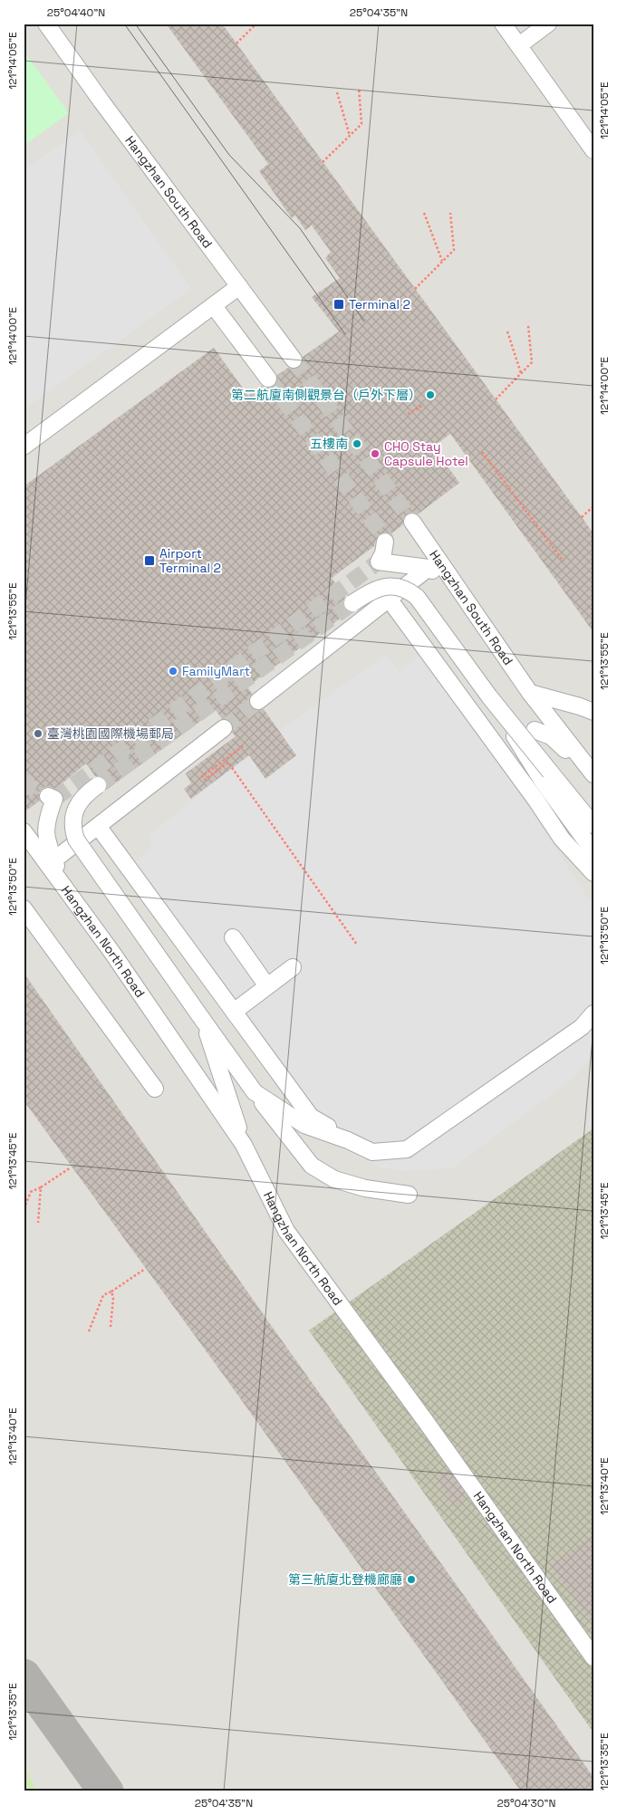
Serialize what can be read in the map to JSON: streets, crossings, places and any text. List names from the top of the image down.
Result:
{
  "streets": {
    "street": ["Hangzhan South Road", "Hangzhan North Road"]
  },
  "places": {
    "transit": ["Terminal 2", "Airport Terminal 2"],
    "other": [
      "第二航廈南側觀景台（戶外下層）",
      "五樓南",
      "CHO Stay Capsule Hotel",
      "FamilyMart",
      "臺灣桃園國際機場郵局",
      "第三航廈北登機廊廳"
    ]
  },
  "coordinates": [
    "25°04'40\"N",
    "25°04'35\"N",
    "121°14'05\"E",
    "121°14'00\"E",
    "121°13'55\"E",
    "121°13'50\"E",
    "121°13'45\"E",
    "121°13'40\"E",
    "121°13'35\"E",
    "25°04'30\"N"
  ]
}
